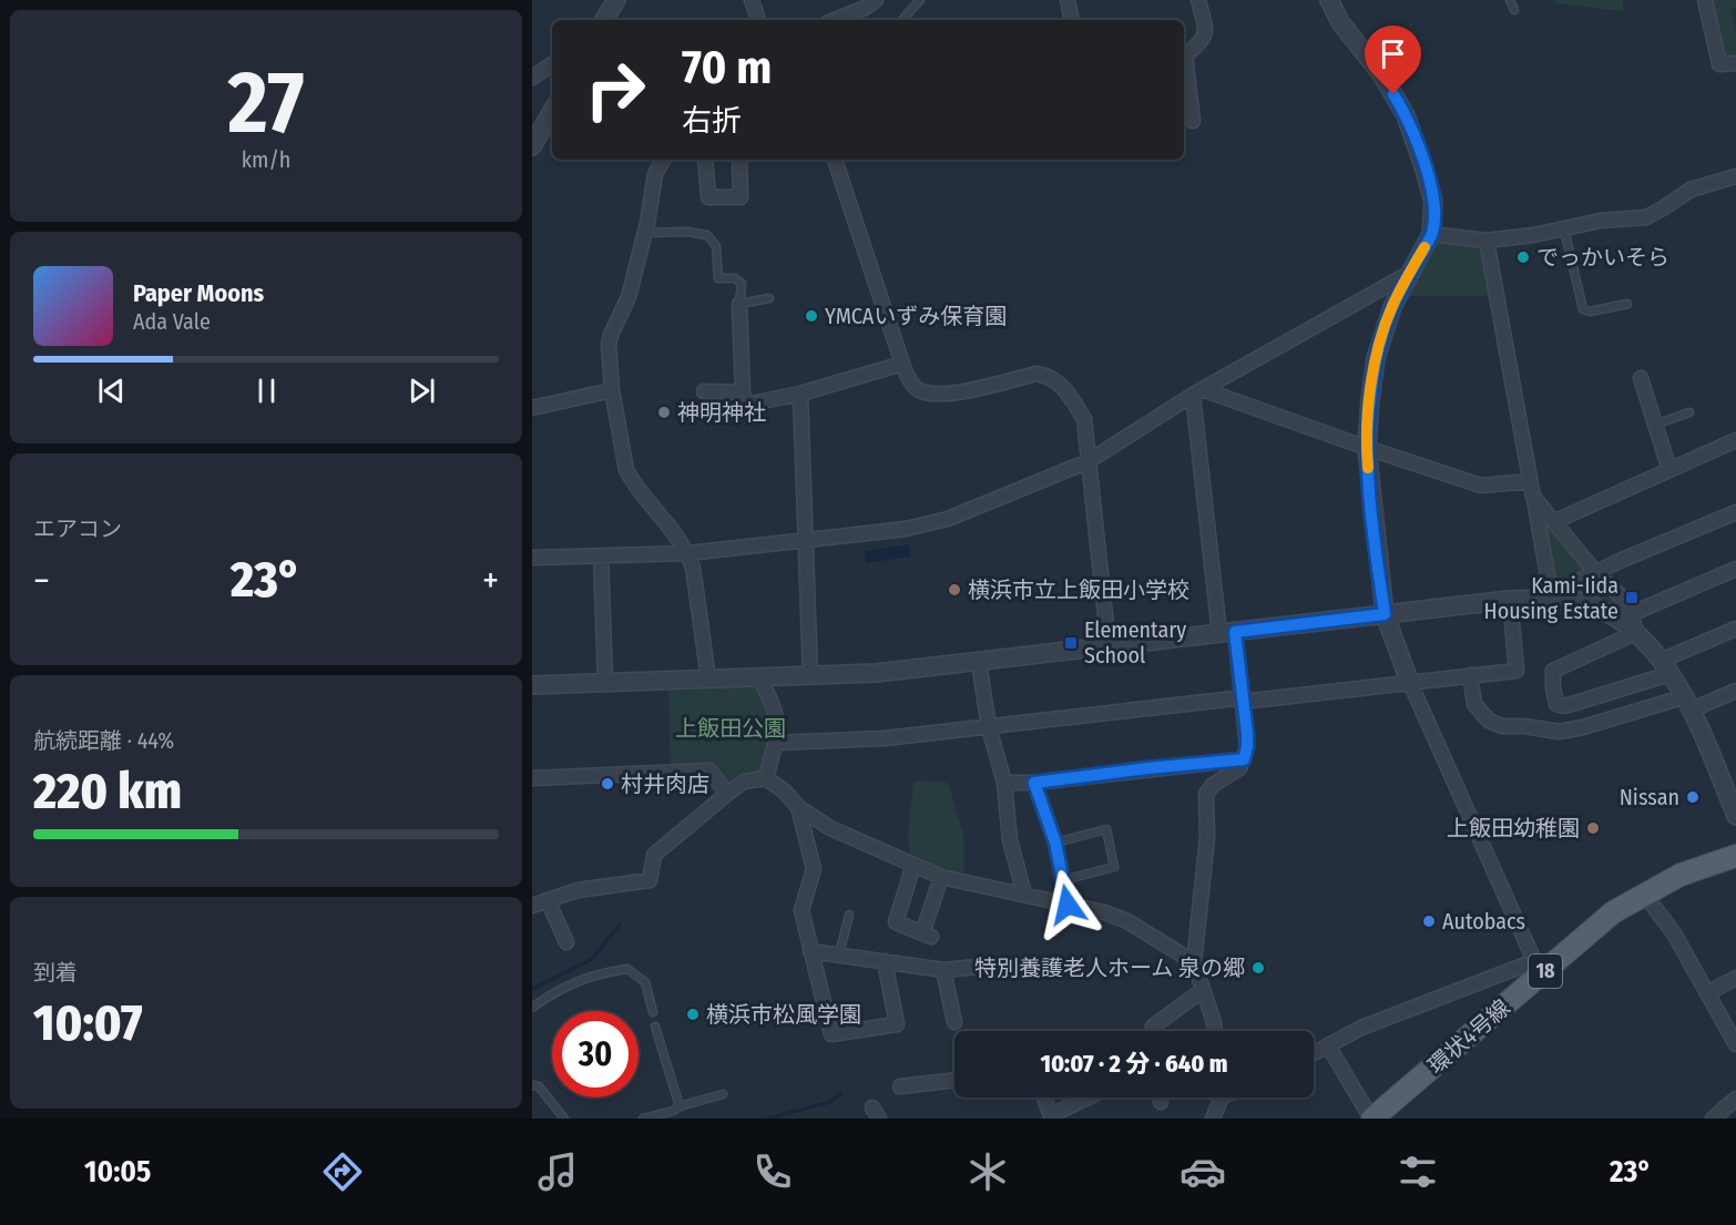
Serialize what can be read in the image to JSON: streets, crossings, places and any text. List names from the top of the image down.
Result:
{
  "streets": {
    "main road": ["18", "環状4号線"]
  },
  "parks": ["上飯田公園"],
  "places": {
    "other": [
      "でっかいそら",
      "YMCAいずみ保育園",
      "神明神社",
      "横浜市立上飯田小学校",
      "村井肉店",
      "Nissan",
      "上飯田幼稚園",
      "Autobacs",
      "特別養護老人ホーム 泉の郷",
      "横浜市松風学園"
    ],
    "transit": ["Kami-Iida Housing Estate", "Elementary School"]
  },
  "page": {
    "tile": [
      ["27", "km/h"],
      "エアコン",
      ["航続距離 · 44%", "220 km"],
      ["到着", "10:07"]
    ],
    "turn": ["70 m", "右折"],
    "song": ["Paper Moons", "Ada Vale"],
    "heat": ["−", "23°", "+"],
    "limit": "30",
    "trip": "10:07 · 2 分 · 640 m",
    "tabs": ["10:05", "23°"]
  }
}
